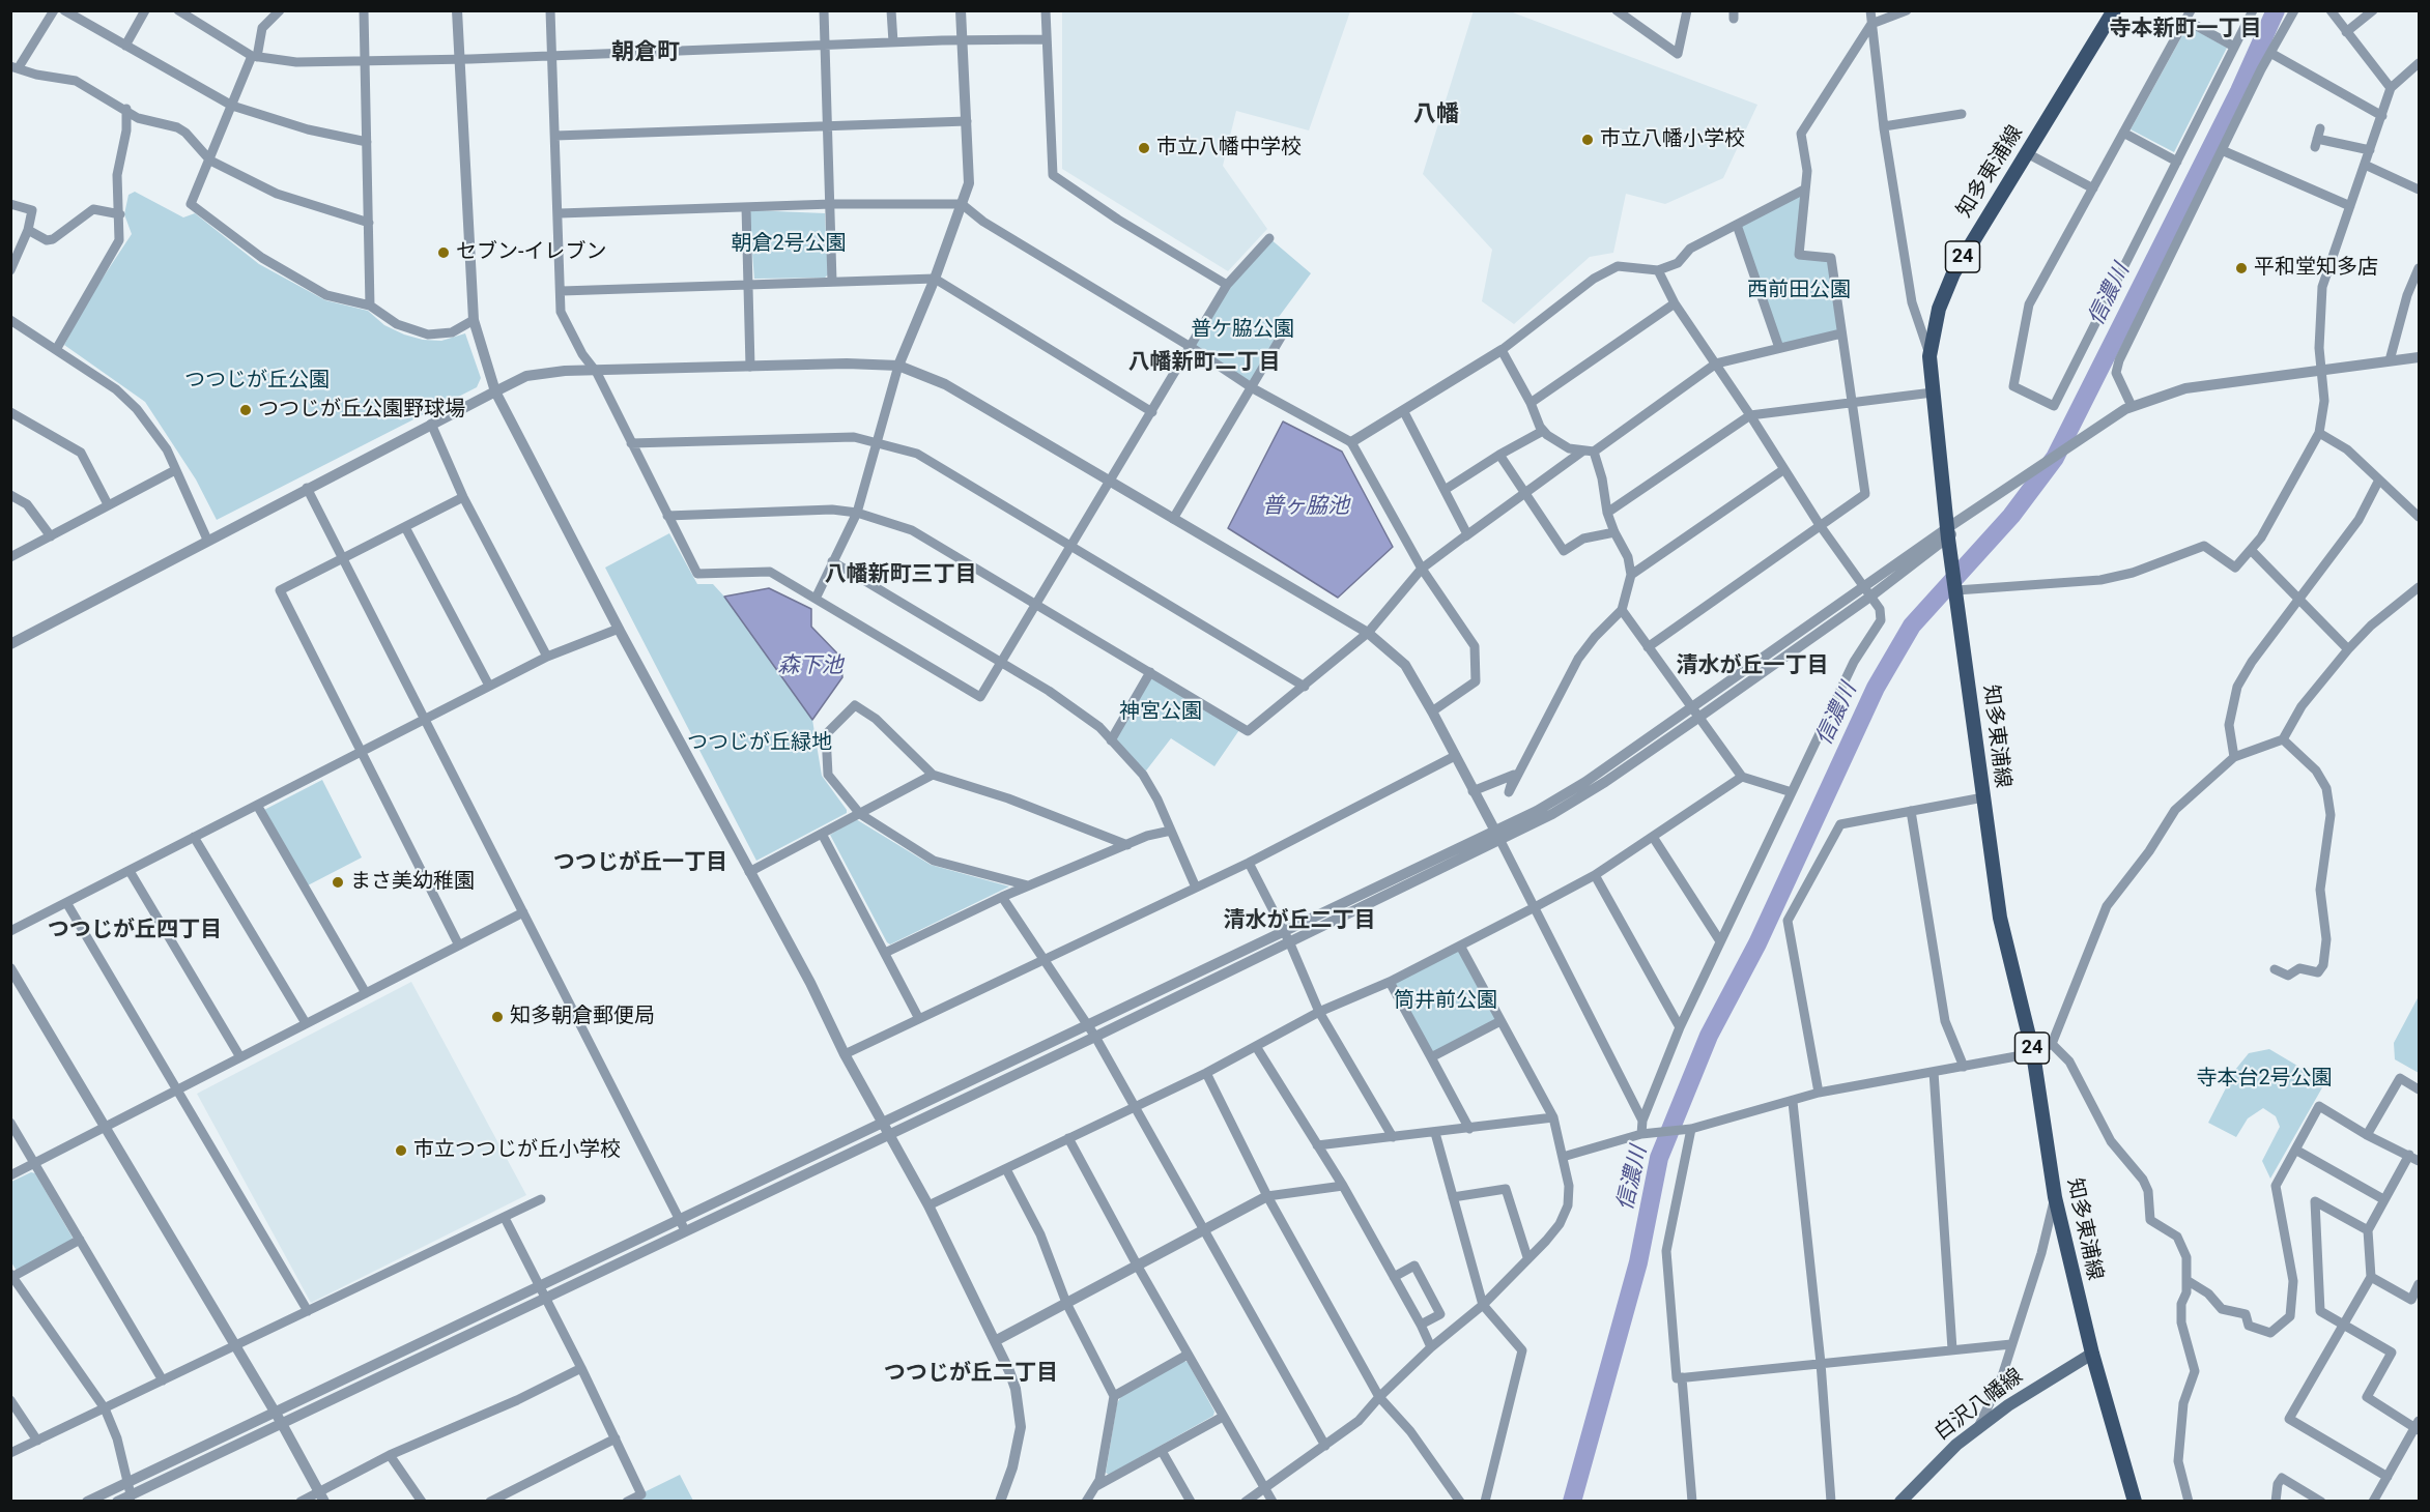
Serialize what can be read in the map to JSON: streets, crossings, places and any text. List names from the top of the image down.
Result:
{
  "streets": {
    "main road": ["知多東浦線", "24", "白沢八幡線"]
  },
  "crossings": [
    ["知多東浦線", "白沢八幡線"]
  ],
  "districts": [
    "寺本新町一丁目",
    "朝倉町",
    "八幡",
    "八幡新町二丁目",
    "八幡新町三丁目",
    "清水が丘一丁目",
    "つつじが丘一丁目",
    "清水が丘二丁目",
    "つつじが丘四丁目",
    "つつじが丘二丁目"
  ],
  "water": ["信濃川", "普ヶ脇池", "森下池"],
  "parks": [
    "朝倉2号公園",
    "西前田公園",
    "普ケ脇公園",
    "つつじが丘公園",
    "神宮公園",
    "つつじが丘緑地",
    "筒井前公園",
    "寺本台2号公園"
  ],
  "places": [
    "市立八幡小学校",
    "市立八幡中学校",
    "セブン-イレブン",
    "平和堂知多店",
    "つつじが丘公園野球場",
    "まさ美幼稚園",
    "知多朝倉郵便局",
    "市立つつじが丘小学校"
  ]
}
